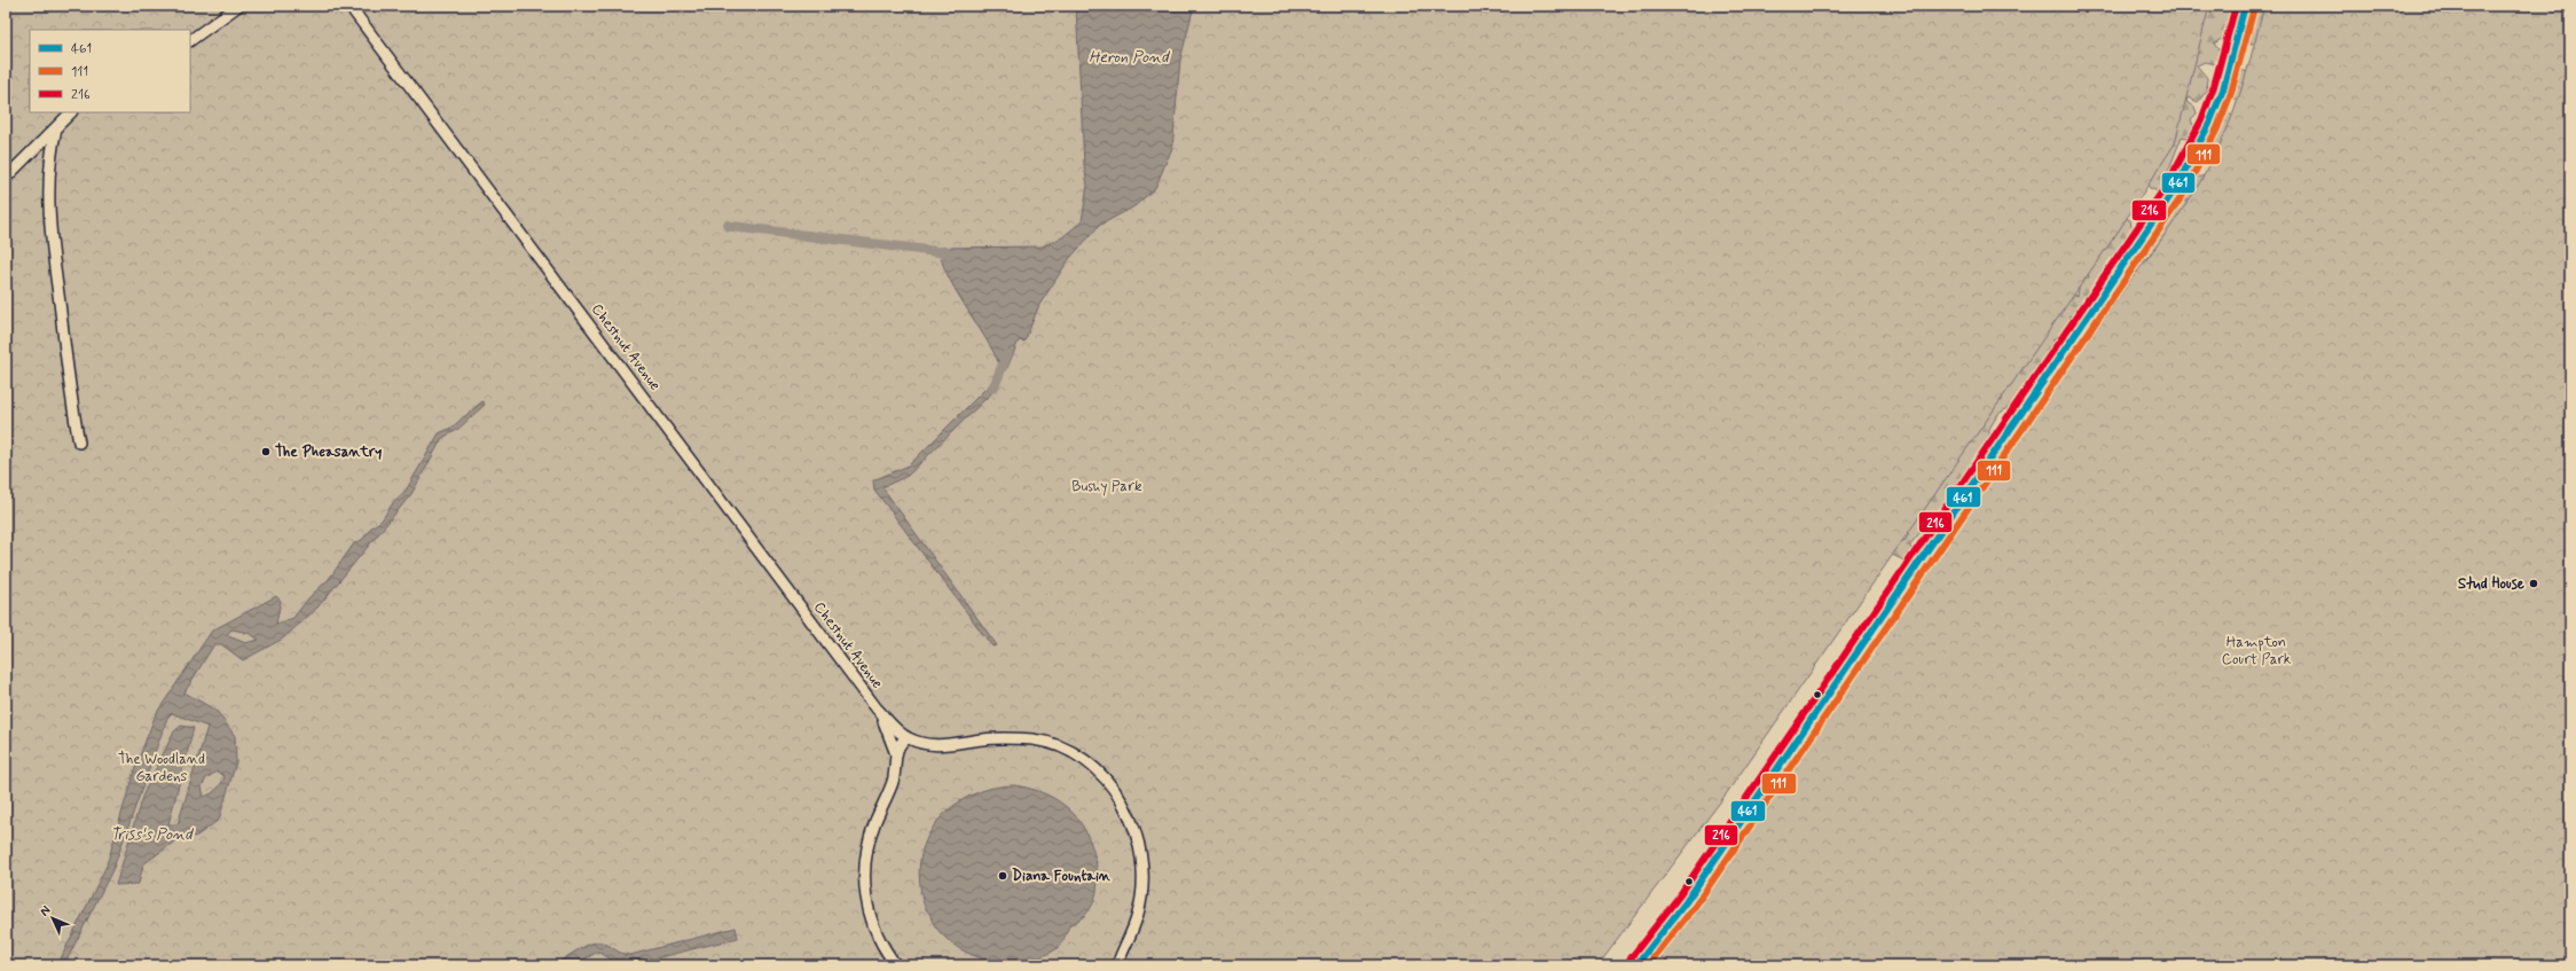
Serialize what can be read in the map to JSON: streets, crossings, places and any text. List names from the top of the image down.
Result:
{
  "streets": {
    "street": ["Chestnut Avenue"]
  },
  "water": ["Heron Pond", "Triss's Pond"],
  "parks": ["Bushy Park", "Hampton Court Park", "The Woodland Gardens"],
  "places": ["The Pheasantry", "Stud House", "Diana Fountain"],
  "lines": ["transit line 461", "transit line 216", "transit line 111"],
  "legend": ["461", "111", "216"],
  "north": "top left"
}
